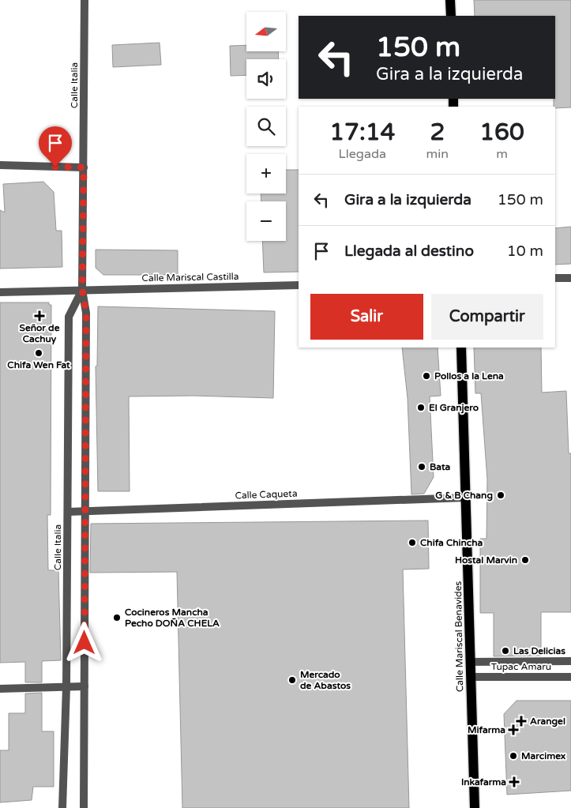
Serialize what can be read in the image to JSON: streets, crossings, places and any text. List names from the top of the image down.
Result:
{
  "streets": {
    "main road": ["Calle Mariscal Benavides"],
    "street": [
      "Calle Italia",
      "Calle Mariscal Castilla",
      "Calle Caqueta",
      "Tupac Amaru"
    ]
  },
  "crossings": [
    ["Calle Italia", "Calle Mariscal Castilla"],
    ["Calle Italia", "Calle Caqueta"],
    ["Calle Caqueta", "Calle Mariscal Benavides"],
    ["Calle Mariscal Benavides", "Tupac Amaru"]
  ],
  "places": {
    "health": [
      "Señor de Cachuy",
      "Arangel",
      "Mifarma",
      "Inkafarma"
    ],
    "other": [
      "Chifa Wen Fat",
      "Pollos a la Lena",
      "El Granjero",
      "Bata",
      "G & B Chang",
      "Chifa Chincha",
      "Hostal Marvin",
      "Cocineros Mancha Pecho DOÑA CHELA",
      "Las Delicias",
      "Mercado de Abastos",
      "Marcimex"
    ]
  },
  "north": "left",
  "page": {
    "map_buttons": ["+", "−"],
    "turn": ["150 m", "Gira a la izquierda"],
    "eta": [
      "17:14",
      "Llegada",
      "2",
      "min",
      "160",
      "m"
    ],
    "list": [
      {
        "name": "Gira a la izquierda",
        "value": "150 m"
      },
      {
        "name": "Llegada al destino",
        "value": "10 m"
      }
    ],
    "buttons": ["Salir", "Compartir"]
  }
}
